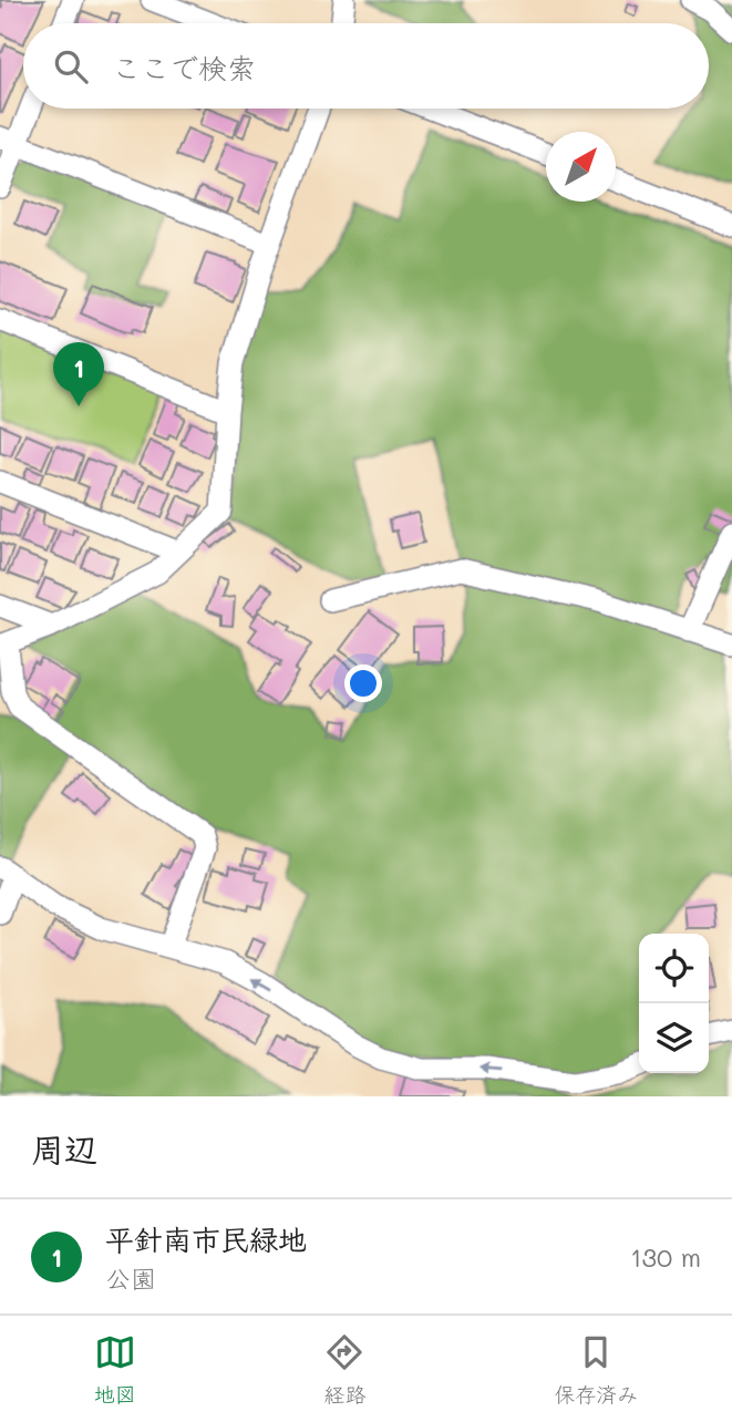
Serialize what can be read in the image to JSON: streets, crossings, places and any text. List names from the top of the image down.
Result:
{
  "north": "top right",
  "page": {
    "search": "ここで検索",
    "pins": "1",
    "heading": "周辺",
    "list": [
      {
        "mark": "1",
        "name": "平針南市民緑地",
        "note": "公園",
        "value": "130 m"
      }
    ],
    "nav": ["地図", "経路", "保存済み"]
  }
}
